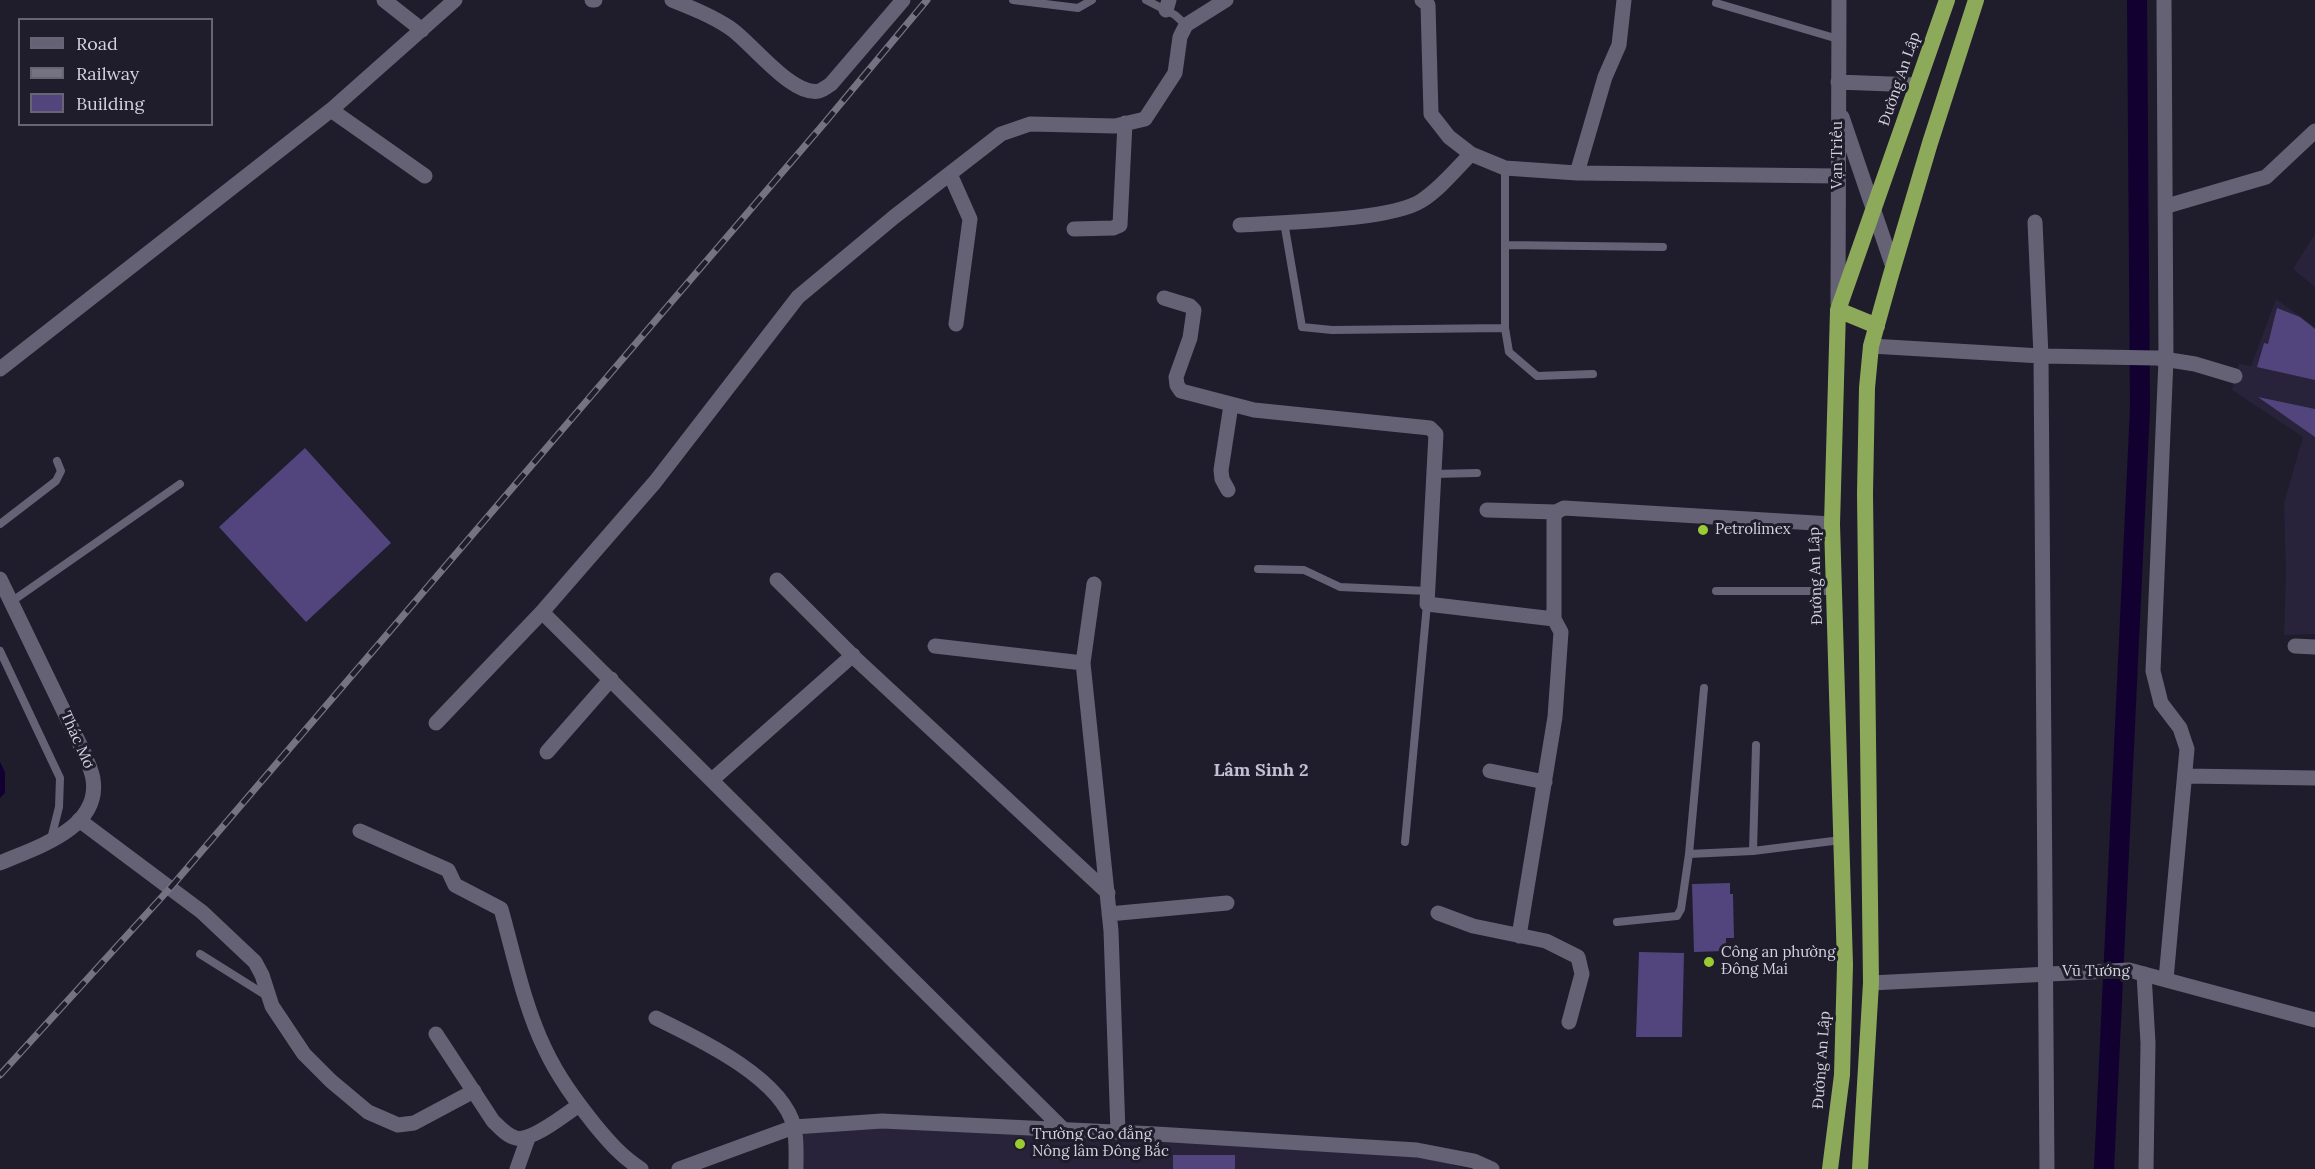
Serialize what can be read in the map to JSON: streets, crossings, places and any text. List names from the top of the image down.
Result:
{
  "streets": {
    "highway": ["Đường An Lập"],
    "street": ["Vạn Triều", "Thác Mơ", "Vũ Tướng"]
  },
  "crossings": [
    ["Đường An Lập", "Vạn Triều"]
  ],
  "districts": ["Lâm Sinh 2"],
  "places": ["Petrolimex", "Công an phường Đông Mai", "Trường Cao đẳng Nông lâm Đông Bắc"],
  "legend": ["Road", "Railway", "Building"]
}
